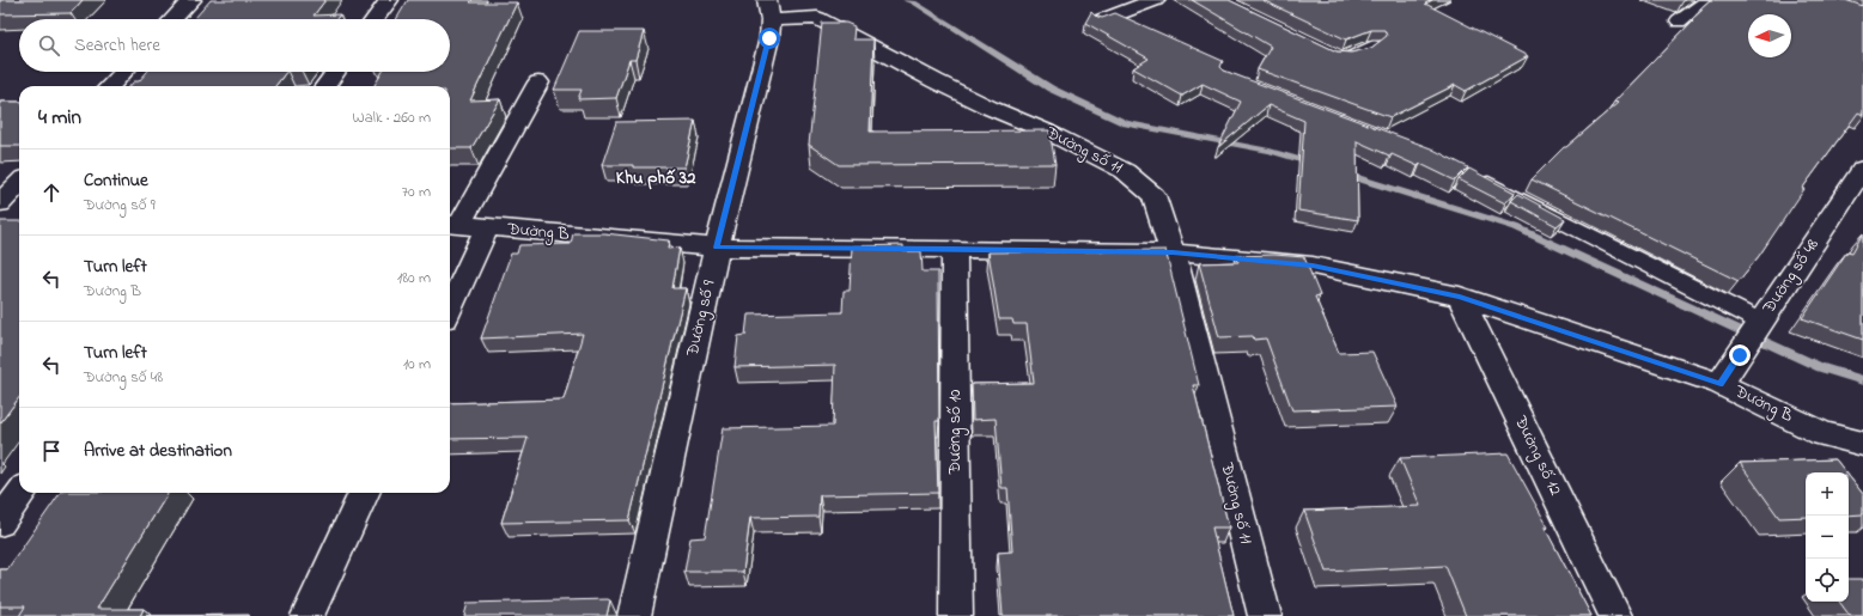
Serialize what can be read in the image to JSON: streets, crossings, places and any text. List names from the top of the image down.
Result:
{
  "streets": {
    "street": [
      "Đường số 11",
      "Đường B",
      "Đường số 48",
      "Đường số 9",
      "Đường số 10",
      "Đường số 12"
    ]
  },
  "crossings": [
    ["Đường số 11", "Đường B"],
    ["Đường số 11", "Đường số 9"],
    ["Đường B", "Đường số 48"],
    ["Đường B", "Đường số 9"],
    ["Đường B", "Đường số 10"],
    ["Đường B", "Đường số 12"]
  ],
  "districts": ["Khu phố 32"],
  "north": "left",
  "page": {
    "search": "Search here",
    "heading": ["4 min", "Walk · 260 m"],
    "list": [
      ["Continue", "Đường số 9", "70 m"],
      ["Turn left", "Đường B", "180 m"],
      ["Turn left", "Đường số 48", "10 m"],
      "Arrive at destination"
    ],
    "map_buttons": ["+", "−"]
  }
}
